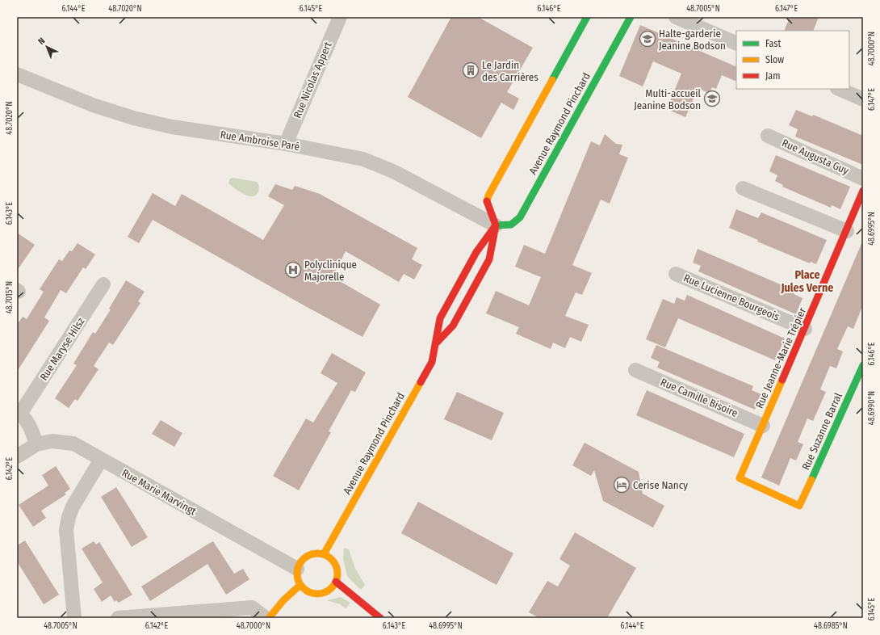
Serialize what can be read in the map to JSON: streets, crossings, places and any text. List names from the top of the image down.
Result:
{
  "streets": {
    "street": [
      "Rue Nicolas Appert",
      "Avenue Raymond Pinchard",
      "Rue Ambroise Paré",
      "Rue Augusta Guy",
      "Rue Lucienne Bourgeois",
      "Rue Maryse Hilsz",
      "Rue Jeanne-Marie Trépier",
      "Rue Camille Bisoire",
      "Rue Suzanne Barral",
      "Rue Marie Marvingt"
    ]
  },
  "crossings": [
    ["Rue Nicolas Appert", "Rue Ambroise Paré"],
    ["Avenue Raymond Pinchard", "Rue Ambroise Paré"],
    ["Avenue Raymond Pinchard", "Rue Marie Marvingt"],
    ["Rue Lucienne Bourgeois", "Rue Jeanne-Marie Trépier"],
    ["Rue Jeanne-Marie Trépier", "Rue Camille Bisoire"],
    ["Rue Jeanne-Marie Trépier", "Rue Suzanne Barral"]
  ],
  "districts": ["Place Jules Verne"],
  "places": {
    "school or university": ["Halte-garderie Jeanine Bodson", "Multi-accueil Jeanine Bodson"],
    "building": ["Le Jardin des Carrières"],
    "hospital": ["Polyclinique Majorelle"],
    "hotel": ["Cerise Nancy"]
  },
  "legend": ["Fast", "Slow", "Jam"],
  "north": "top left",
  "coordinates": [
    "6.144°E",
    "48.7020°N",
    "6.145°E",
    "6.146°E",
    "48.7005°N",
    "6.147°E",
    "48.7000°N",
    "6.143°E",
    "48.6995°N",
    "48.7015°N",
    "48.6990°N",
    "6.142°E",
    "48.6985°N"
  ]
}
